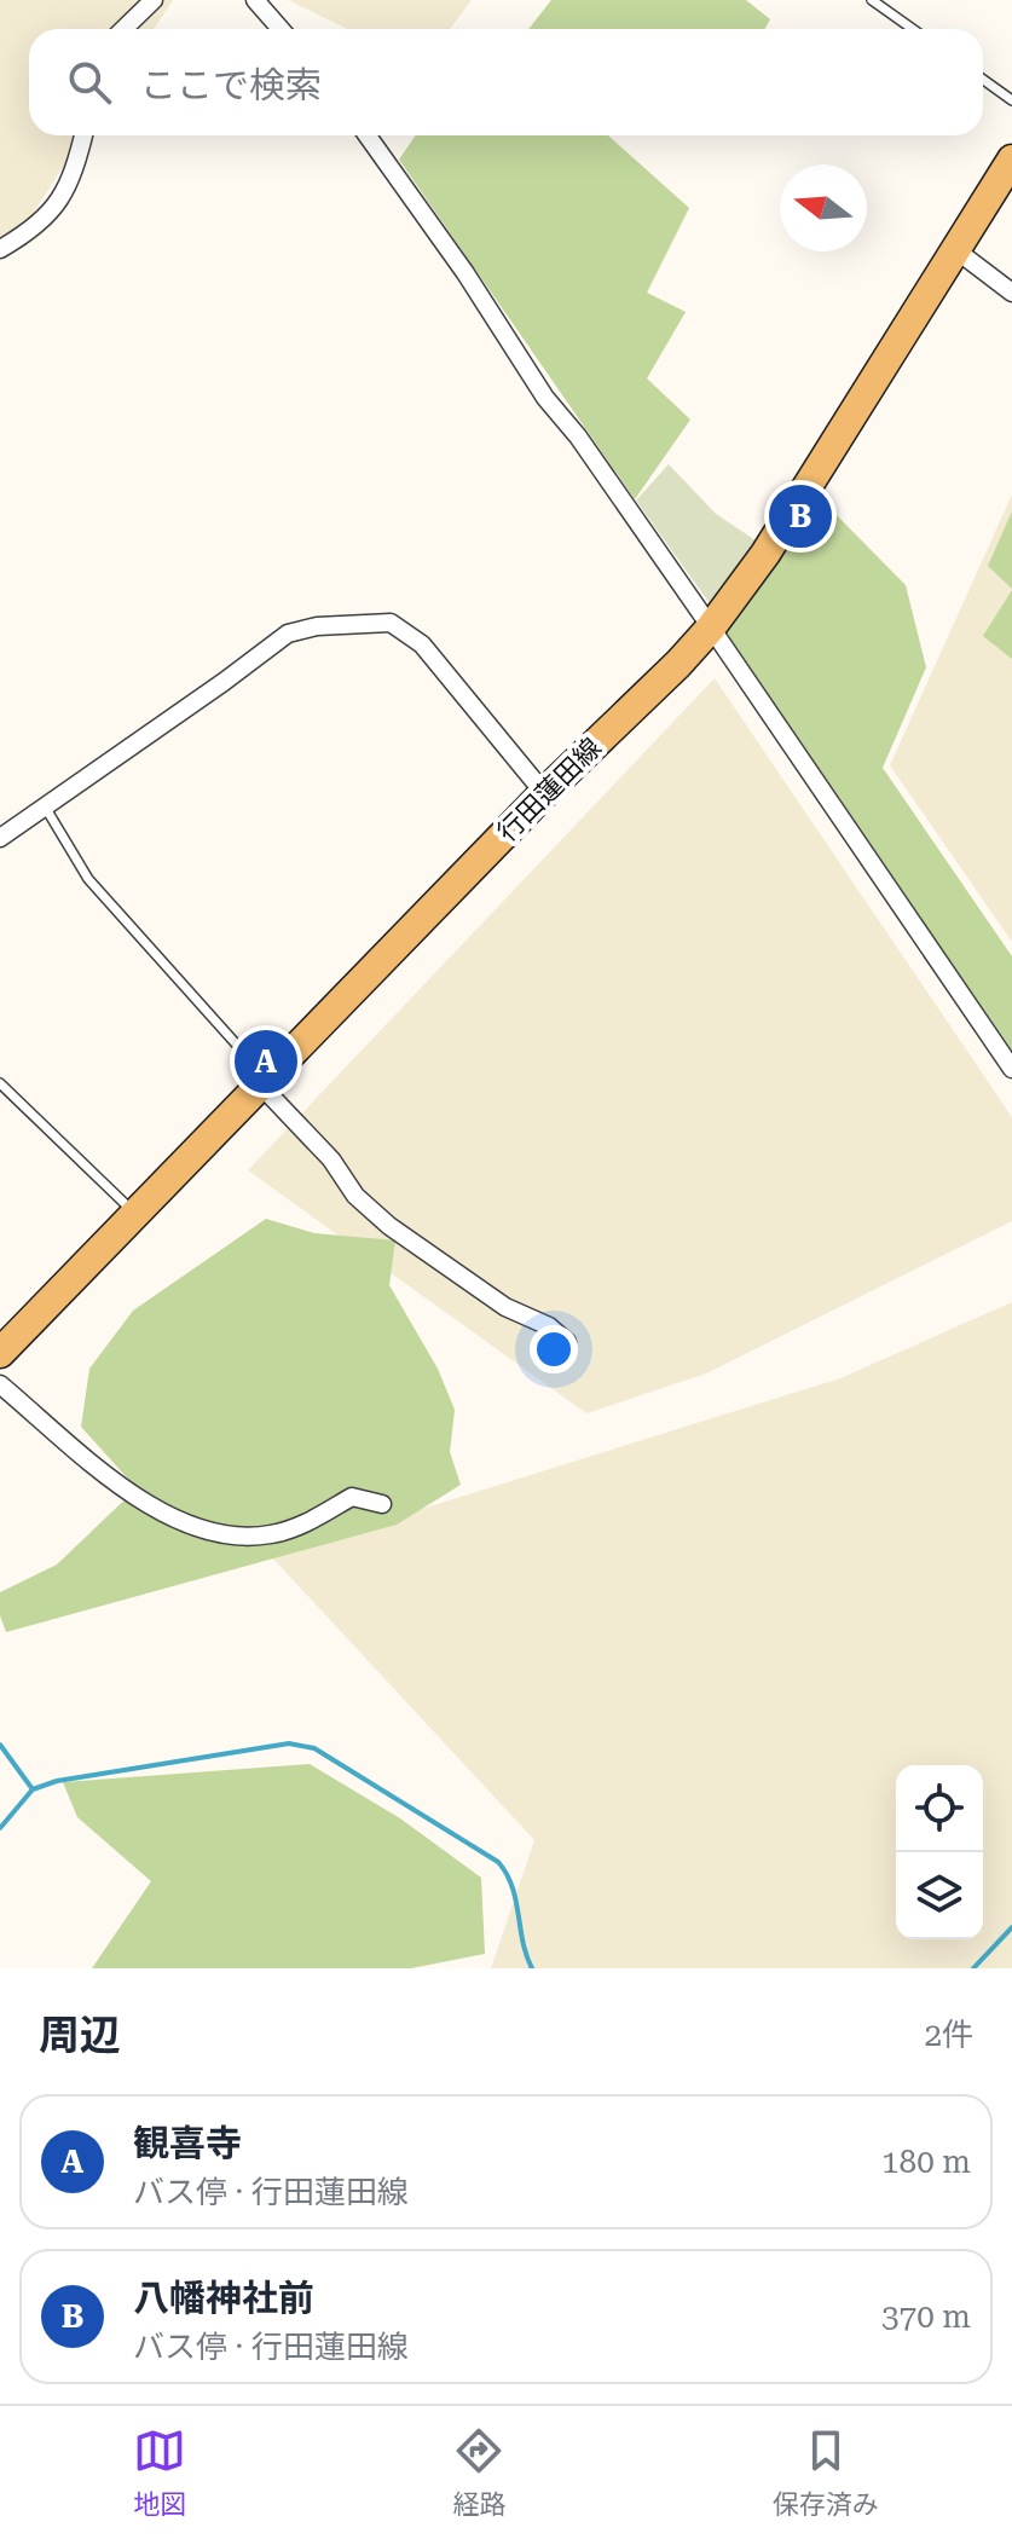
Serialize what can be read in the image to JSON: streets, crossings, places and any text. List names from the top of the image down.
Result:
{
  "streets": {
    "main road": ["行田蓮田線"]
  },
  "north": "left",
  "page": {
    "search": "ここで検索",
    "pins": ["B", "A"],
    "heading": ["周辺", "2件"],
    "list": [
      {
        "mark": "A",
        "name": "観喜寺",
        "note": "バス停 · 行田蓮田線",
        "value": "180 m"
      },
      {
        "mark": "B",
        "name": "八幡神社前",
        "note": "バス停 · 行田蓮田線",
        "value": "370 m"
      }
    ],
    "nav": ["地図", "経路", "保存済み"]
  }
}
